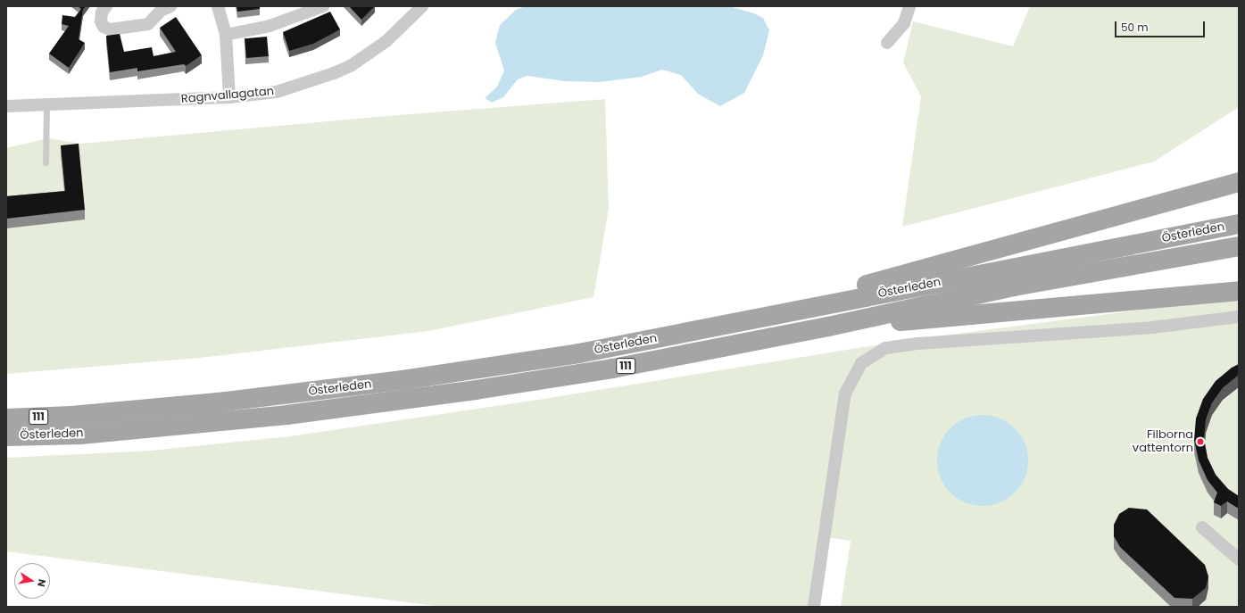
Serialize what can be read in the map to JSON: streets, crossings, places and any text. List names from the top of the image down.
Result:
{
  "streets": {
    "main road": ["Österleden", "111"],
    "street": ["Ragnvallagatan"]
  },
  "places": ["Filborna vattentorn"],
  "scale_bar": "50 m",
  "north": "right"
}
